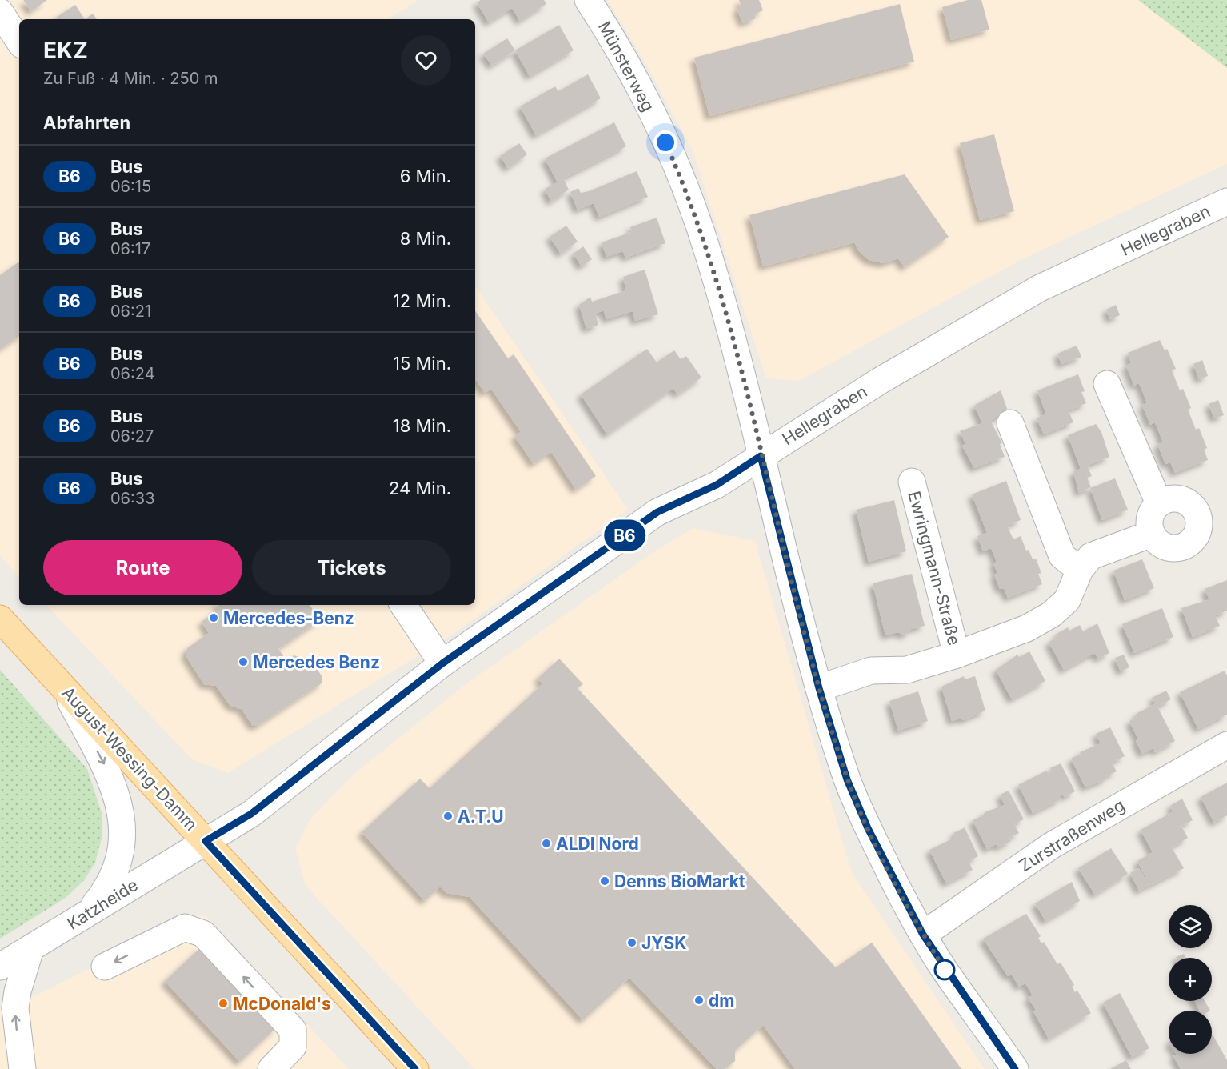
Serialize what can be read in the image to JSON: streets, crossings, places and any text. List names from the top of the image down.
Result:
{
  "streets": {
    "main road": ["August-Wessing-Damm"],
    "street": [
      "Münsterweg",
      "Hellegraben",
      "Ewringmann-Straße",
      "Zurstraßenweg",
      "Katzheide"
    ]
  },
  "crossings": [
    ["Münsterweg", "Hellegraben"],
    ["Münsterweg", "Ewringmann-Straße"],
    ["Münsterweg", "Zurstraßenweg"],
    ["Hellegraben", "August-Wessing-Damm"],
    ["Hellegraben", "Katzheide"],
    ["August-Wessing-Damm", "Katzheide"]
  ],
  "places": [
    "Mercedes-Benz",
    "Mercedes Benz",
    "A.T.U",
    "ALDI Nord",
    "Denns BioMarkt",
    "JYSK",
    "dm",
    "McDonald's"
  ],
  "lines": ["bus line B6"],
  "page": {
    "on_map": "B6",
    "heading": [
      ["EKZ", "Zu Fuß · 4 Min. · 250 m"],
      "Abfahrten"
    ],
    "list": [
      {
        "mark": "B6",
        "name": "Bus",
        "note": "06:15",
        "value": "6 Min."
      },
      {
        "mark": "B6",
        "name": "Bus",
        "note": "06:17",
        "value": "8 Min."
      },
      {
        "mark": "B6",
        "name": "Bus",
        "note": "06:21",
        "value": "12 Min."
      },
      {
        "mark": "B6",
        "name": "Bus",
        "note": "06:24",
        "value": "15 Min."
      },
      {
        "mark": "B6",
        "name": "Bus",
        "note": "06:27",
        "value": "18 Min."
      },
      {
        "mark": "B6",
        "name": "Bus",
        "note": "06:33",
        "value": "24 Min."
      }
    ],
    "buttons": ["Route", "Tickets"],
    "map_buttons": ["+", "−"]
  }
}
